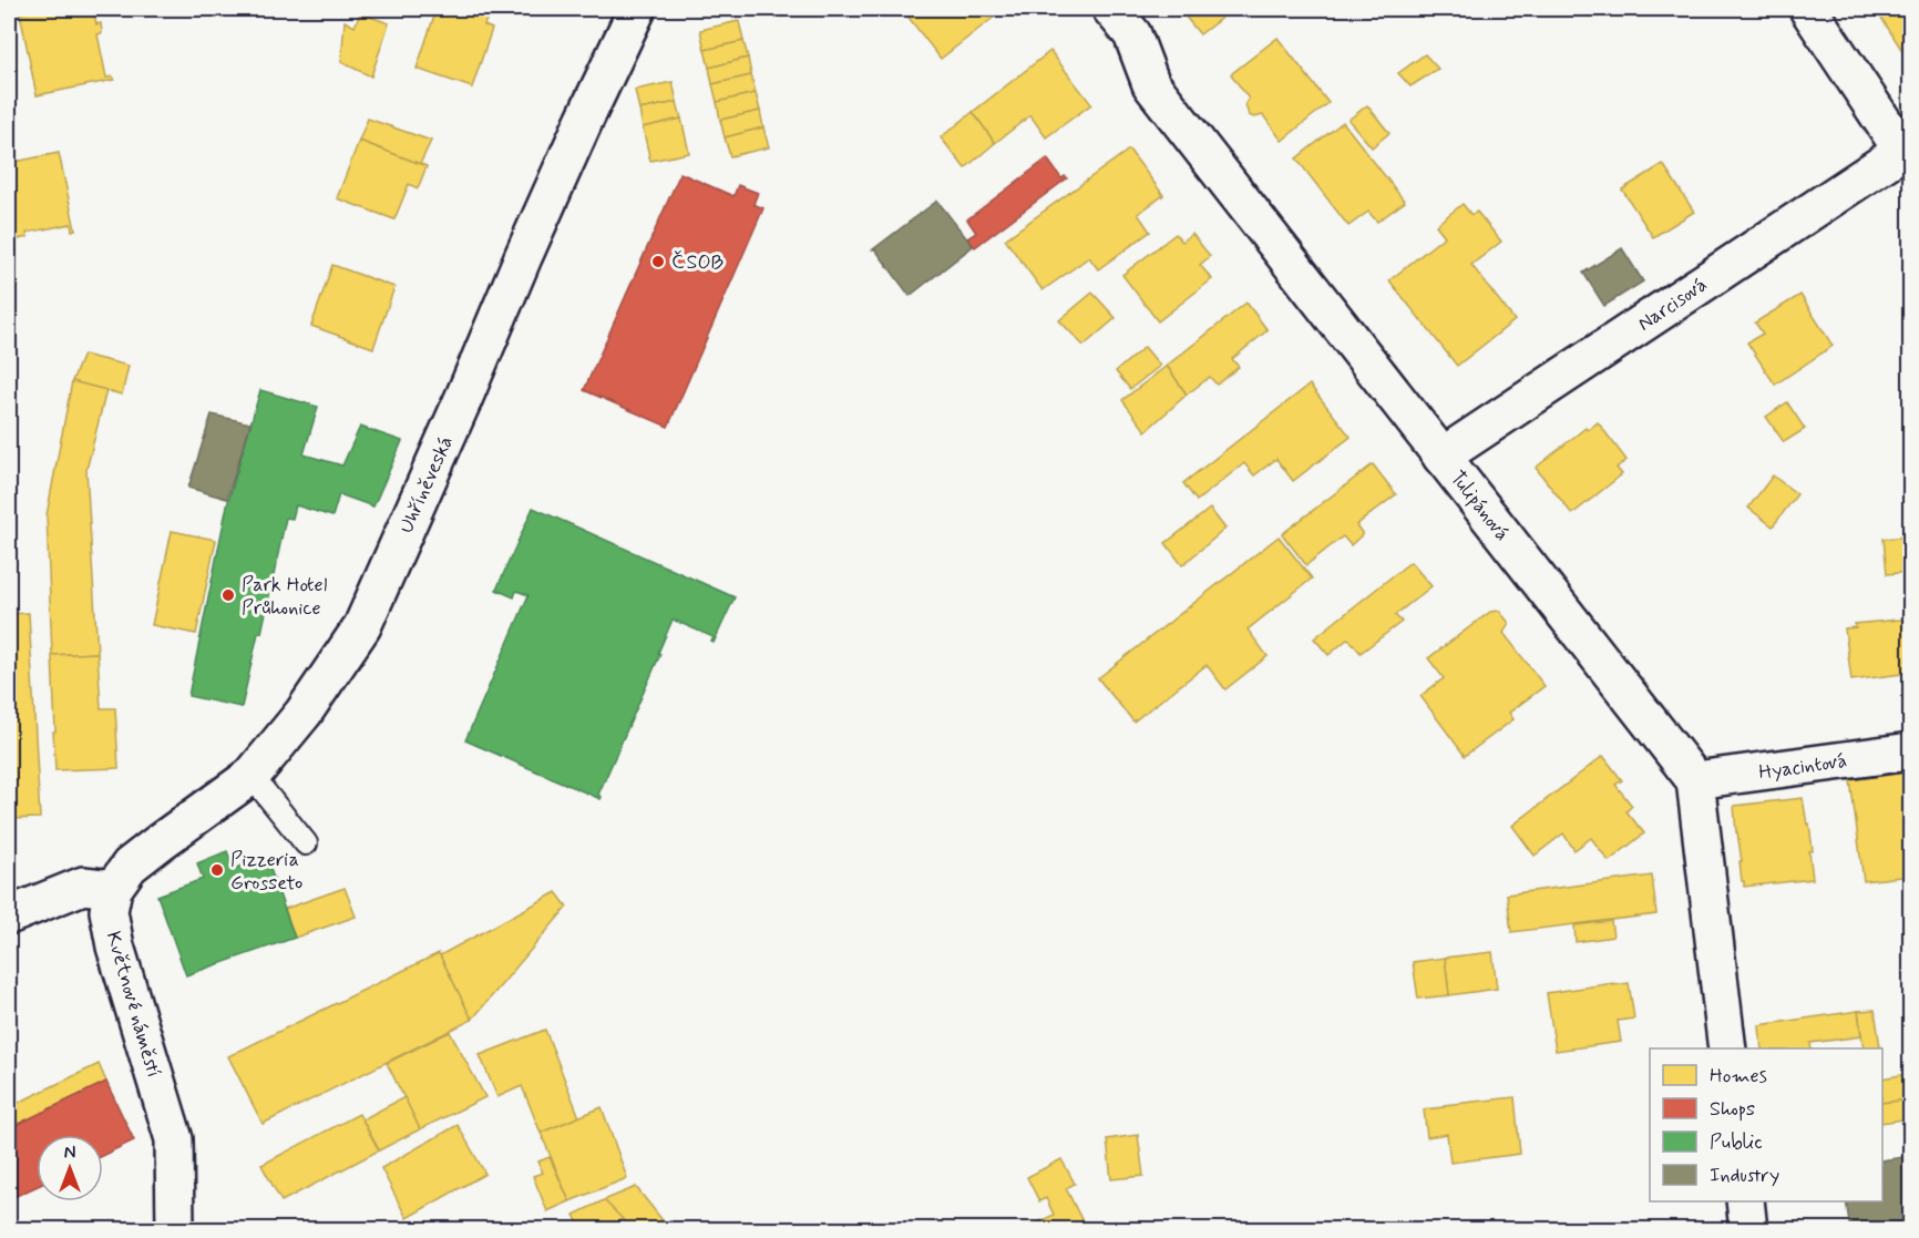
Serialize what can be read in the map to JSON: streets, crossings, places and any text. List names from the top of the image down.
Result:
{
  "streets": {
    "street": [
      "Narcisová",
      "Uhříněveská",
      "Tulipánová",
      "Hyacintová",
      "Květnové náměstí"
    ]
  },
  "crossings": [
    ["Narcisová", "Tulipánová"],
    ["Uhříněveská", "Květnové náměstí"],
    ["Tulipánová", "Hyacintová"]
  ],
  "places": ["ČSOB", "Park Hotel Průhonice", "Pizzeria Grosseto"],
  "legend": [
    "Homes",
    "Shops",
    "Public",
    "Industry"
  ],
  "north": "top"
}
